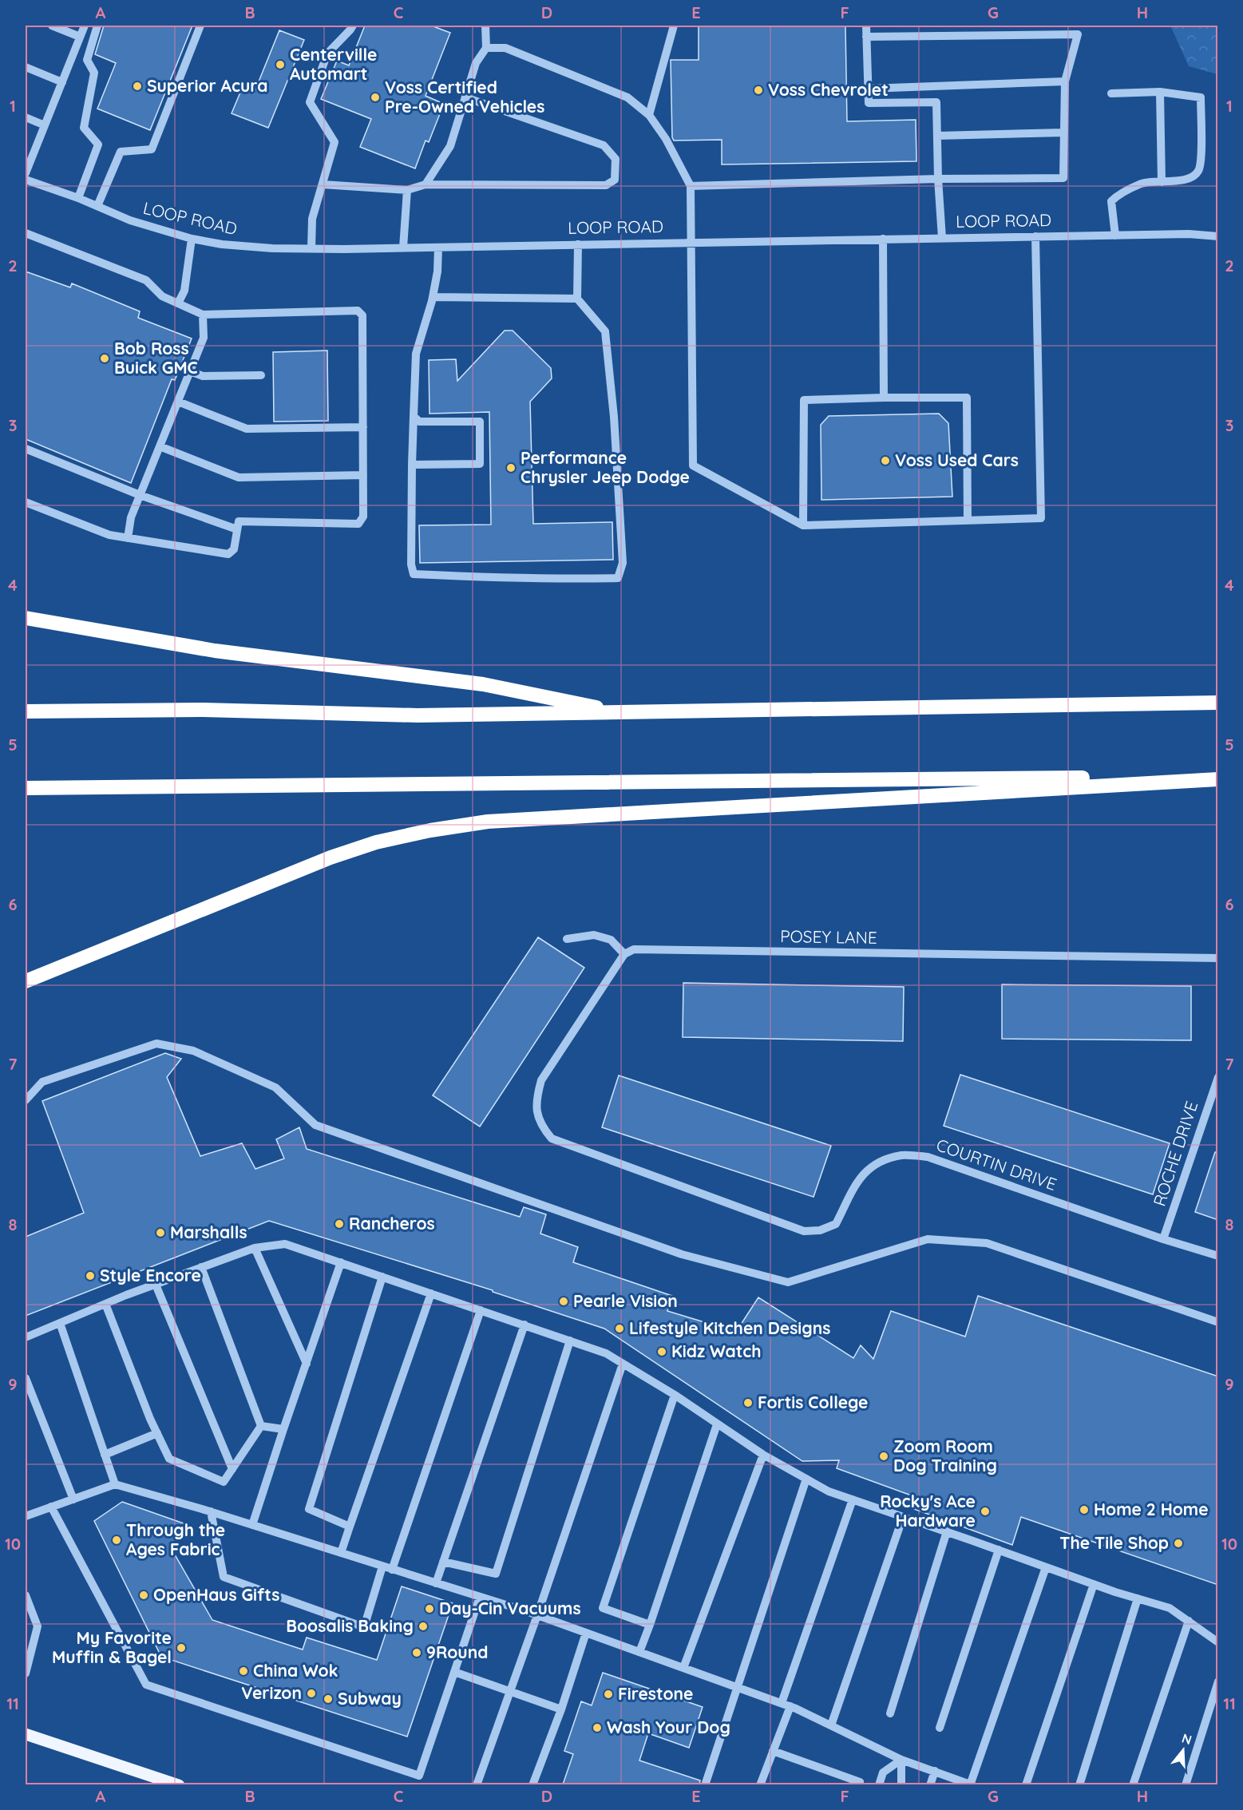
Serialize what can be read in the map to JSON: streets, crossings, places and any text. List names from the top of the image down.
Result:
{
  "streets": {
    "street": [
      "LOOP ROAD",
      "POSEY LANE",
      "ROCHE DRIVE",
      "COURTIN DRIVE"
    ]
  },
  "crossings": [
    ["POSEY LANE", "COURTIN DRIVE"],
    ["ROCHE DRIVE", "COURTIN DRIVE"]
  ],
  "places": [
    "Centerville Automart",
    "Superior Acura",
    "Voss Chevrolet",
    "Voss Certified Pre-Owned Vehicles",
    "Bob Ross Buick GMC",
    "Voss Used Cars",
    "Performance Chrysler Jeep Dodge",
    "Rancheros",
    "Marshalls",
    "Style Encore",
    "Pearle Vision",
    "Lifestyle Kitchen Designs",
    "Kidz Watch",
    "Fortis College",
    "Zoom Room Dog Training",
    "Home 2 Home",
    "Rocky's Ace Hardware",
    "Through the Ages Fabric",
    "The Tile Shop",
    "OpenHaus Gifts",
    "Day-Cin Vacuums",
    "Boosalis Baking",
    "My Favorite Muffin & Bagel",
    "9Round",
    "China Wok",
    "Verizon",
    "Firestone",
    "Subway",
    "Wash Your Dog"
  ],
  "north": "top",
  "grid": {
    "columns": [
      "A",
      "B",
      "C",
      "D",
      "E",
      "F",
      "G",
      "H"
    ],
    "rows": [
      "1",
      "2",
      "3",
      "4",
      "5",
      "6",
      "7",
      "8",
      "9",
      "10",
      "11"
    ]
  }
}
